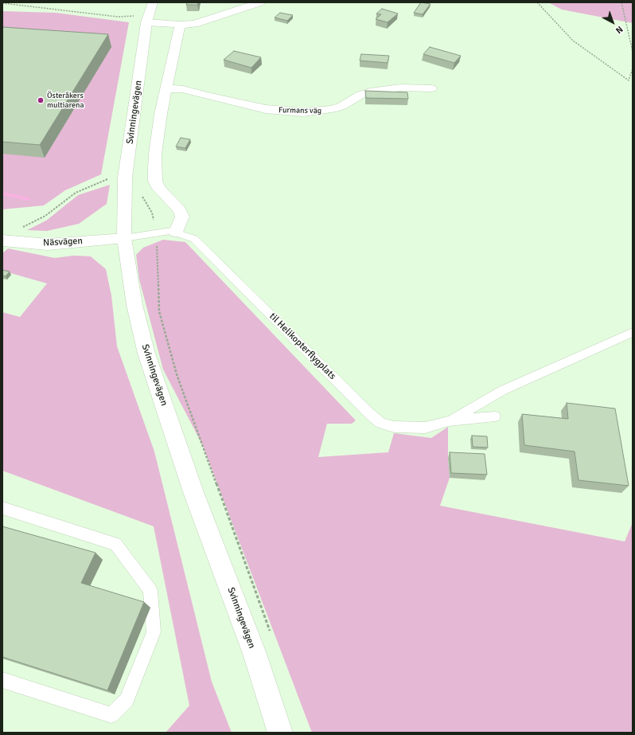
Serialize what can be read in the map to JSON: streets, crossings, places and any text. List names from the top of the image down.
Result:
{
  "streets": {
    "street": ["Furmans väg", "Svinningevägen", "Näsvägen"],
    "lane": ["til Helikopterflygplats"]
  },
  "crossings": [
    ["Svinningevägen", "Näsvägen"],
    ["Svinningevägen", "til Helikopterflygplats"],
    ["Näsvägen", "til Helikopterflygplats"]
  ],
  "places": ["Österåkers multiarena"],
  "north": "bottom right"
}
